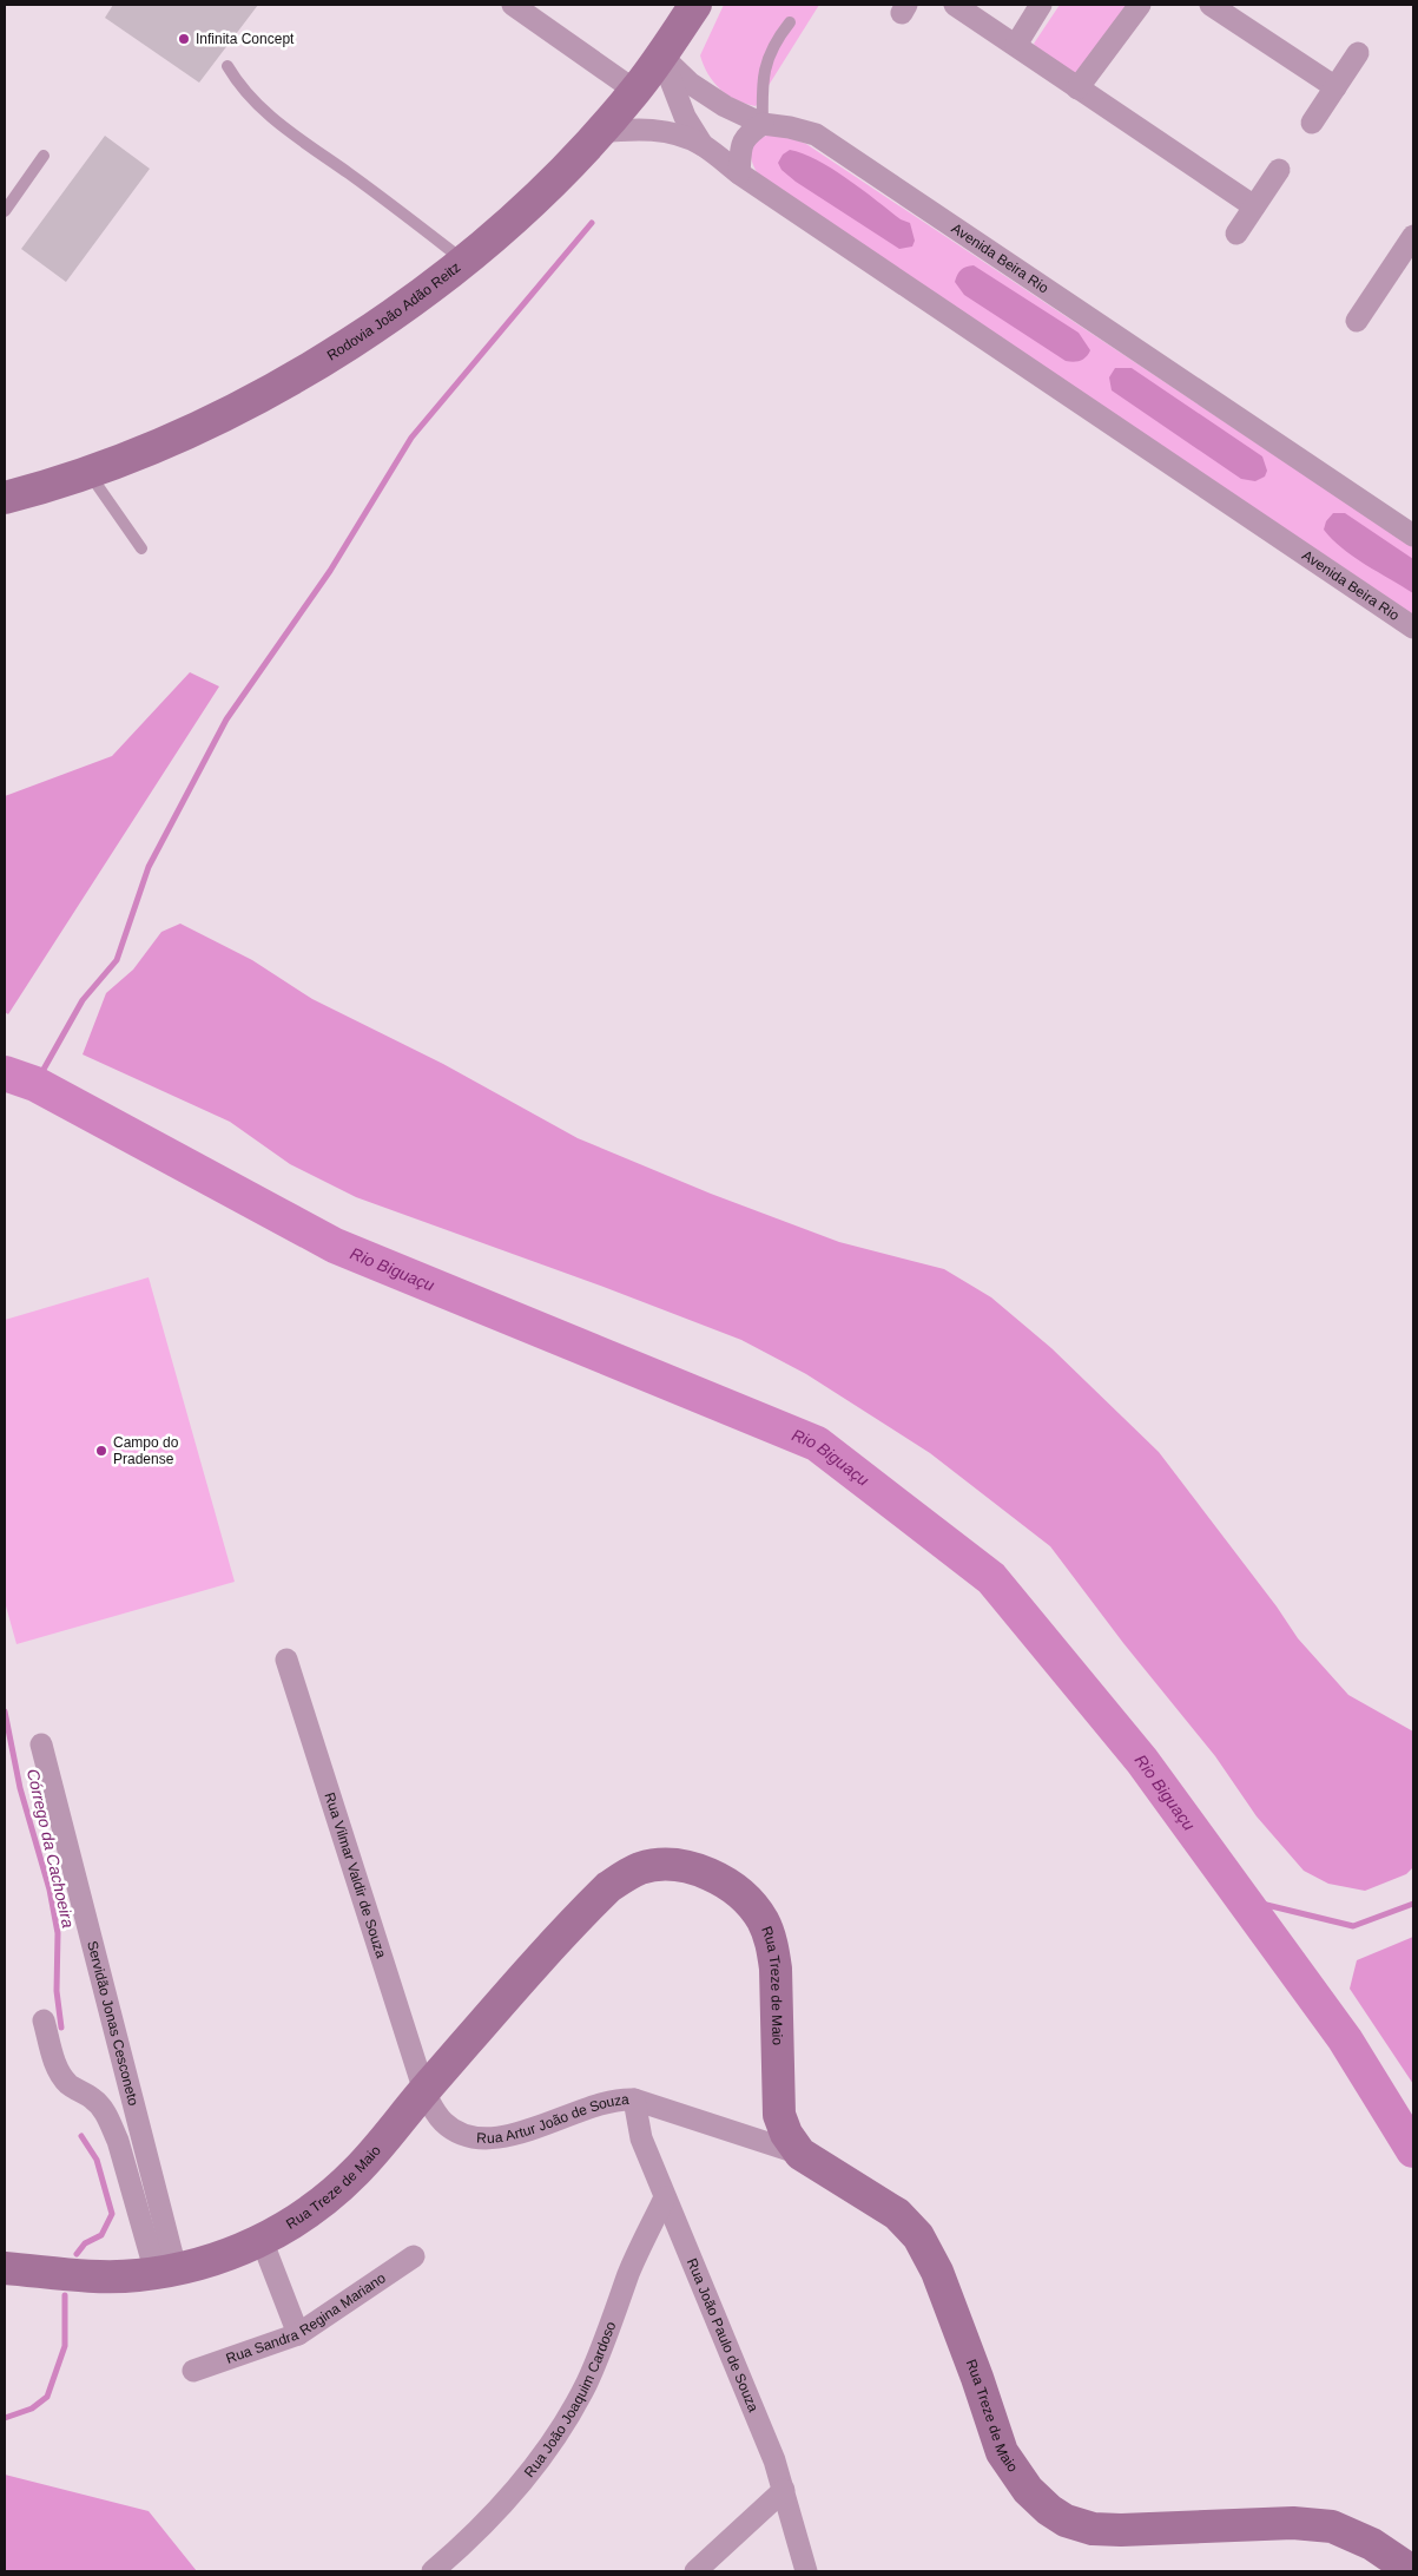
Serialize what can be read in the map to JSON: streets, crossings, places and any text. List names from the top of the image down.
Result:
{
  "streets": {
    "street": [
      "Avenida Beira Rio",
      "Rodovia João Adão Reitz",
      "Rua Vilmar Valdir de Souza",
      "Rua Treze de Maio",
      "Servidão Jonas Cesconeto",
      "Rua Artur João de Souza",
      "Rua Sandra Regina Mariano",
      "Rua João Paulo de Souza",
      "Rua João Joaquim Cardoso"
    ]
  },
  "crossings": [
    ["Avenida Beira Rio", "Rodovia João Adão Reitz"],
    ["Rua Vilmar Valdir de Souza", "Rua Treze de Maio"],
    ["Rua Vilmar Valdir de Souza", "Rua Artur João de Souza"],
    ["Rua Treze de Maio", "Servidão Jonas Cesconeto"],
    ["Rua Treze de Maio", "Rua Artur João de Souza"],
    ["Rua Artur João de Souza", "Rua João Paulo de Souza"],
    ["Rua João Paulo de Souza", "Rua João Joaquim Cardoso"]
  ],
  "water": ["Rio Biguaçu", "Córrego da Cachoeira"],
  "places": ["Infinita Concept", "Campo do Pradense"]
}
